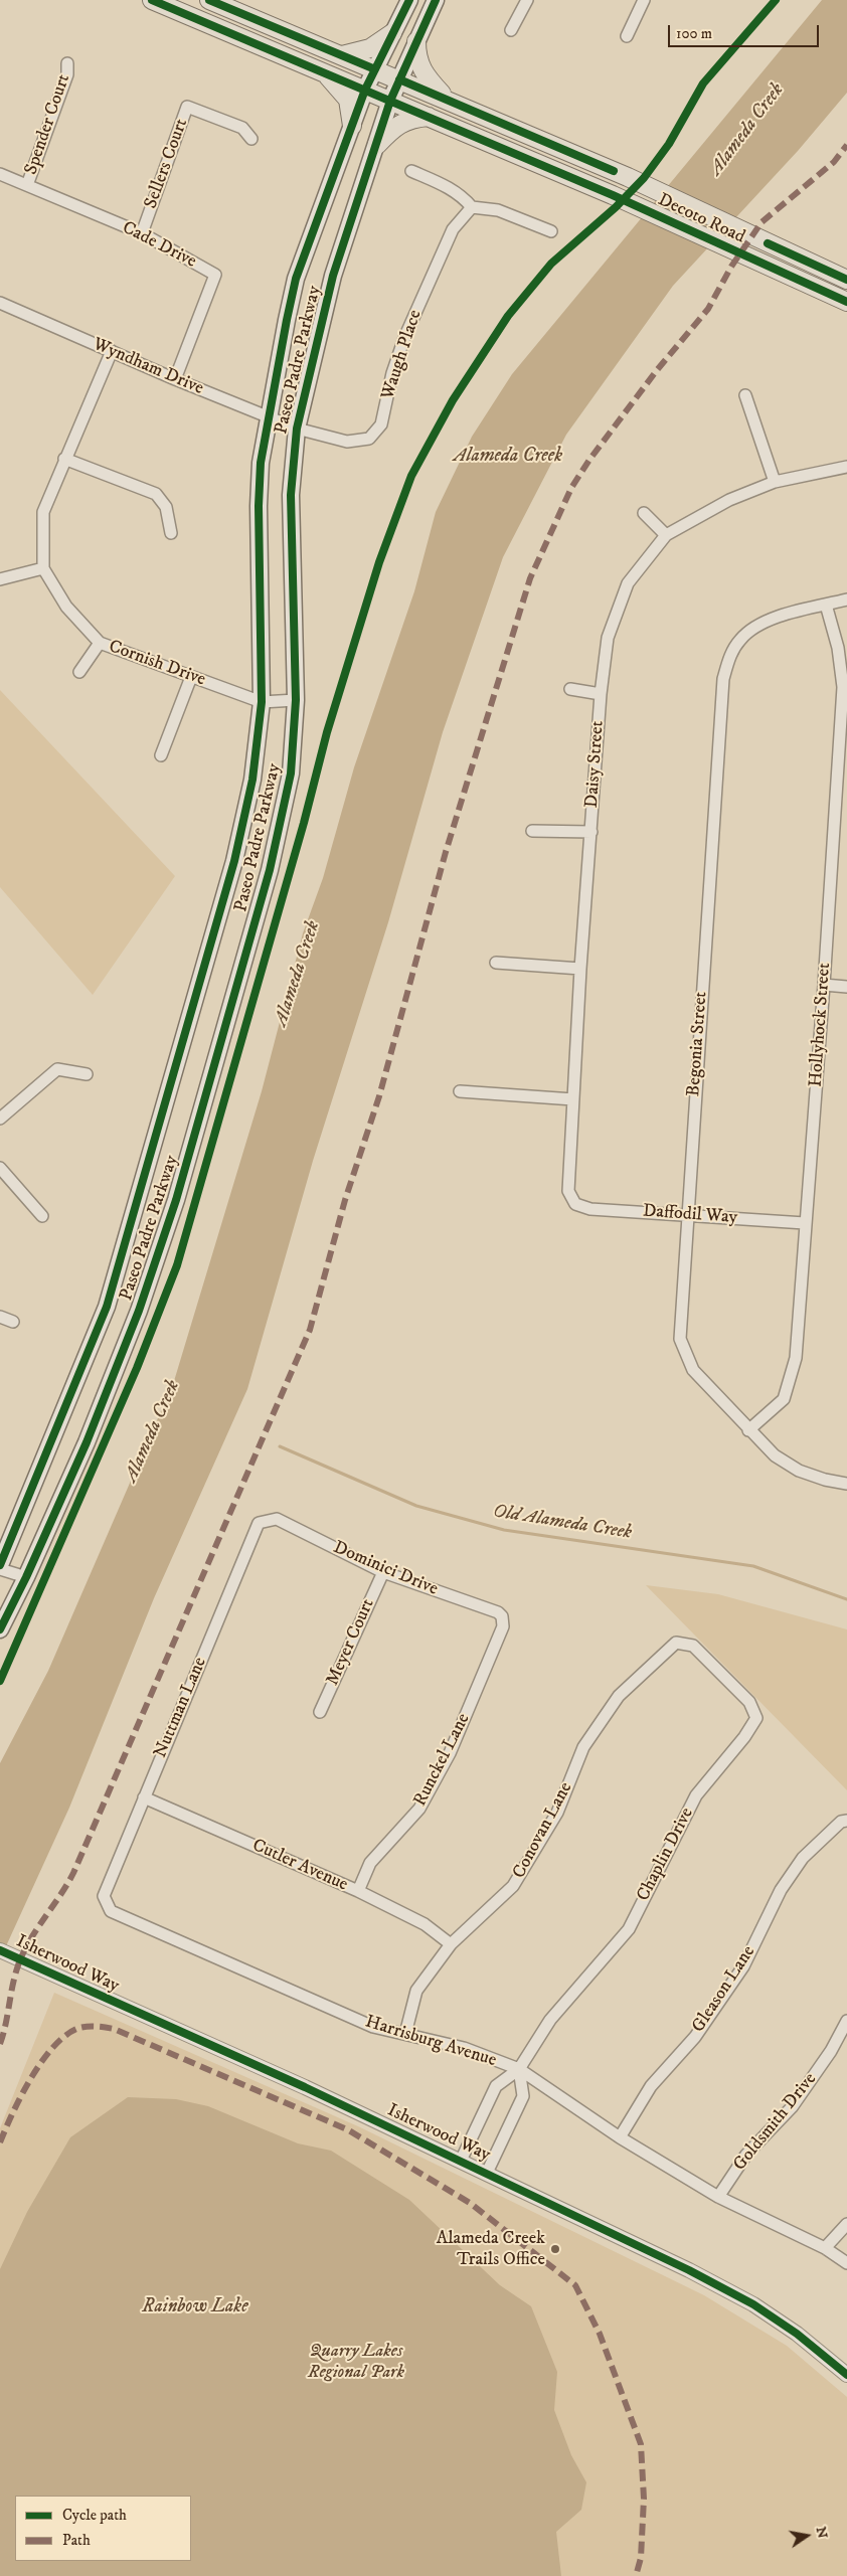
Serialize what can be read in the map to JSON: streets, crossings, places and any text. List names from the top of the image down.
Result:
{
  "streets": {
    "main road": ["Decoto Road", "Paseo Padre Parkway"],
    "street": [
      "Spender Court",
      "Sellers Court",
      "Cade Drive",
      "Waugh Place",
      "Wyndham Drive",
      "Cornish Drive",
      "Daisy Street",
      "Hollyhock Street",
      "Begonia Street",
      "Daffodil Way",
      "Dominici Drive",
      "Meyer Court",
      "Nuttman Lane",
      "Runckel Lane",
      "Conovan Lane",
      "Chaplin Drive",
      "Cutler Avenue",
      "Isherwood Way",
      "Gleason Lane",
      "Harrisburg Avenue",
      "Goldsmith Drive"
    ]
  },
  "crossings": [
    ["Spender Court", "Cade Drive"],
    ["Sellers Court", "Cade Drive"],
    ["Decoto Road", "Paseo Padre Parkway"],
    ["Cade Drive", "Wyndham Drive"],
    ["Waugh Place", "Paseo Padre Parkway"],
    ["Waugh Place", "Wyndham Drive"],
    ["Paseo Padre Parkway", "Wyndham Drive"],
    ["Paseo Padre Parkway", "Cornish Drive"],
    ["Daisy Street", "Daffodil Way"],
    ["Hollyhock Street", "Begonia Street"],
    ["Hollyhock Street", "Daffodil Way"],
    ["Begonia Street", "Daffodil Way"],
    ["Dominici Drive", "Meyer Court"],
    ["Dominici Drive", "Nuttman Lane"],
    ["Dominici Drive", "Runckel Lane"],
    ["Nuttman Lane", "Cutler Avenue"],
    ["Nuttman Lane", "Harrisburg Avenue"],
    ["Runckel Lane", "Cutler Avenue"],
    ["Conovan Lane", "Chaplin Drive"],
    ["Conovan Lane", "Cutler Avenue"],
    ["Conovan Lane", "Harrisburg Avenue"],
    ["Chaplin Drive", "Isherwood Way"],
    ["Chaplin Drive", "Harrisburg Avenue"],
    ["Gleason Lane", "Harrisburg Avenue"],
    ["Harrisburg Avenue", "Goldsmith Drive"]
  ],
  "water": ["Alameda Creek", "Old Alameda Creek", "Rainbow Lake"],
  "parks": ["Quarry Lakes Regional Park"],
  "places": ["Alameda Creek Trails Office"],
  "legend": ["Cycle path", "Path"],
  "scale_bar": "100 m",
  "north": "right"
}
